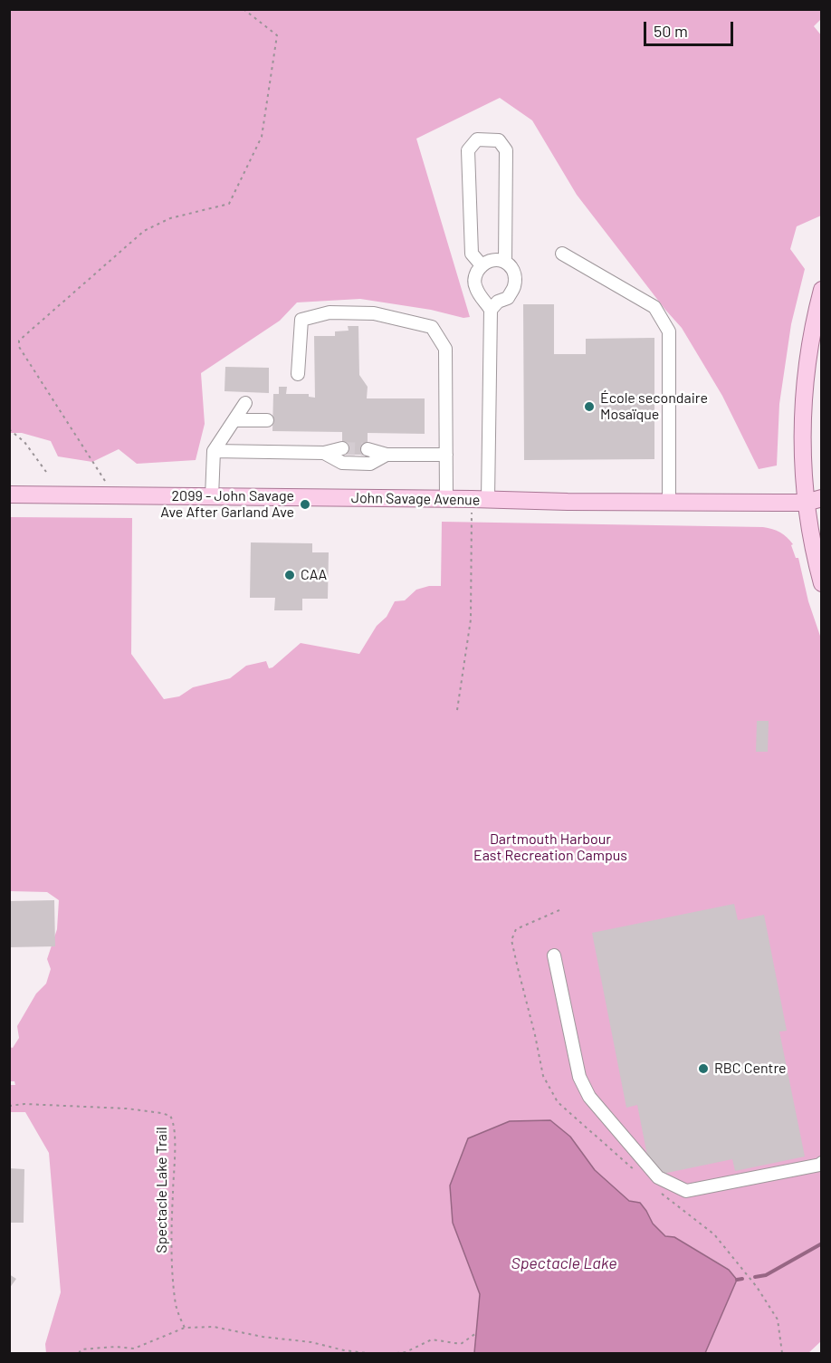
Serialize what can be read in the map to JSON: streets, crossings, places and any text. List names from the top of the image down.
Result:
{
  "streets": {
    "main road": ["John Savage Avenue"],
    "path": ["Spectacle Lake Trail"]
  },
  "water": ["Spectacle Lake"],
  "parks": ["Dartmouth Harbour East Recreation Campus"],
  "places": [
    "École secondaire Mosaïque",
    "2099 - John Savage Ave After Garland Ave",
    "CAA",
    "RBC Centre"
  ],
  "scale_bar": "50 m"
}
